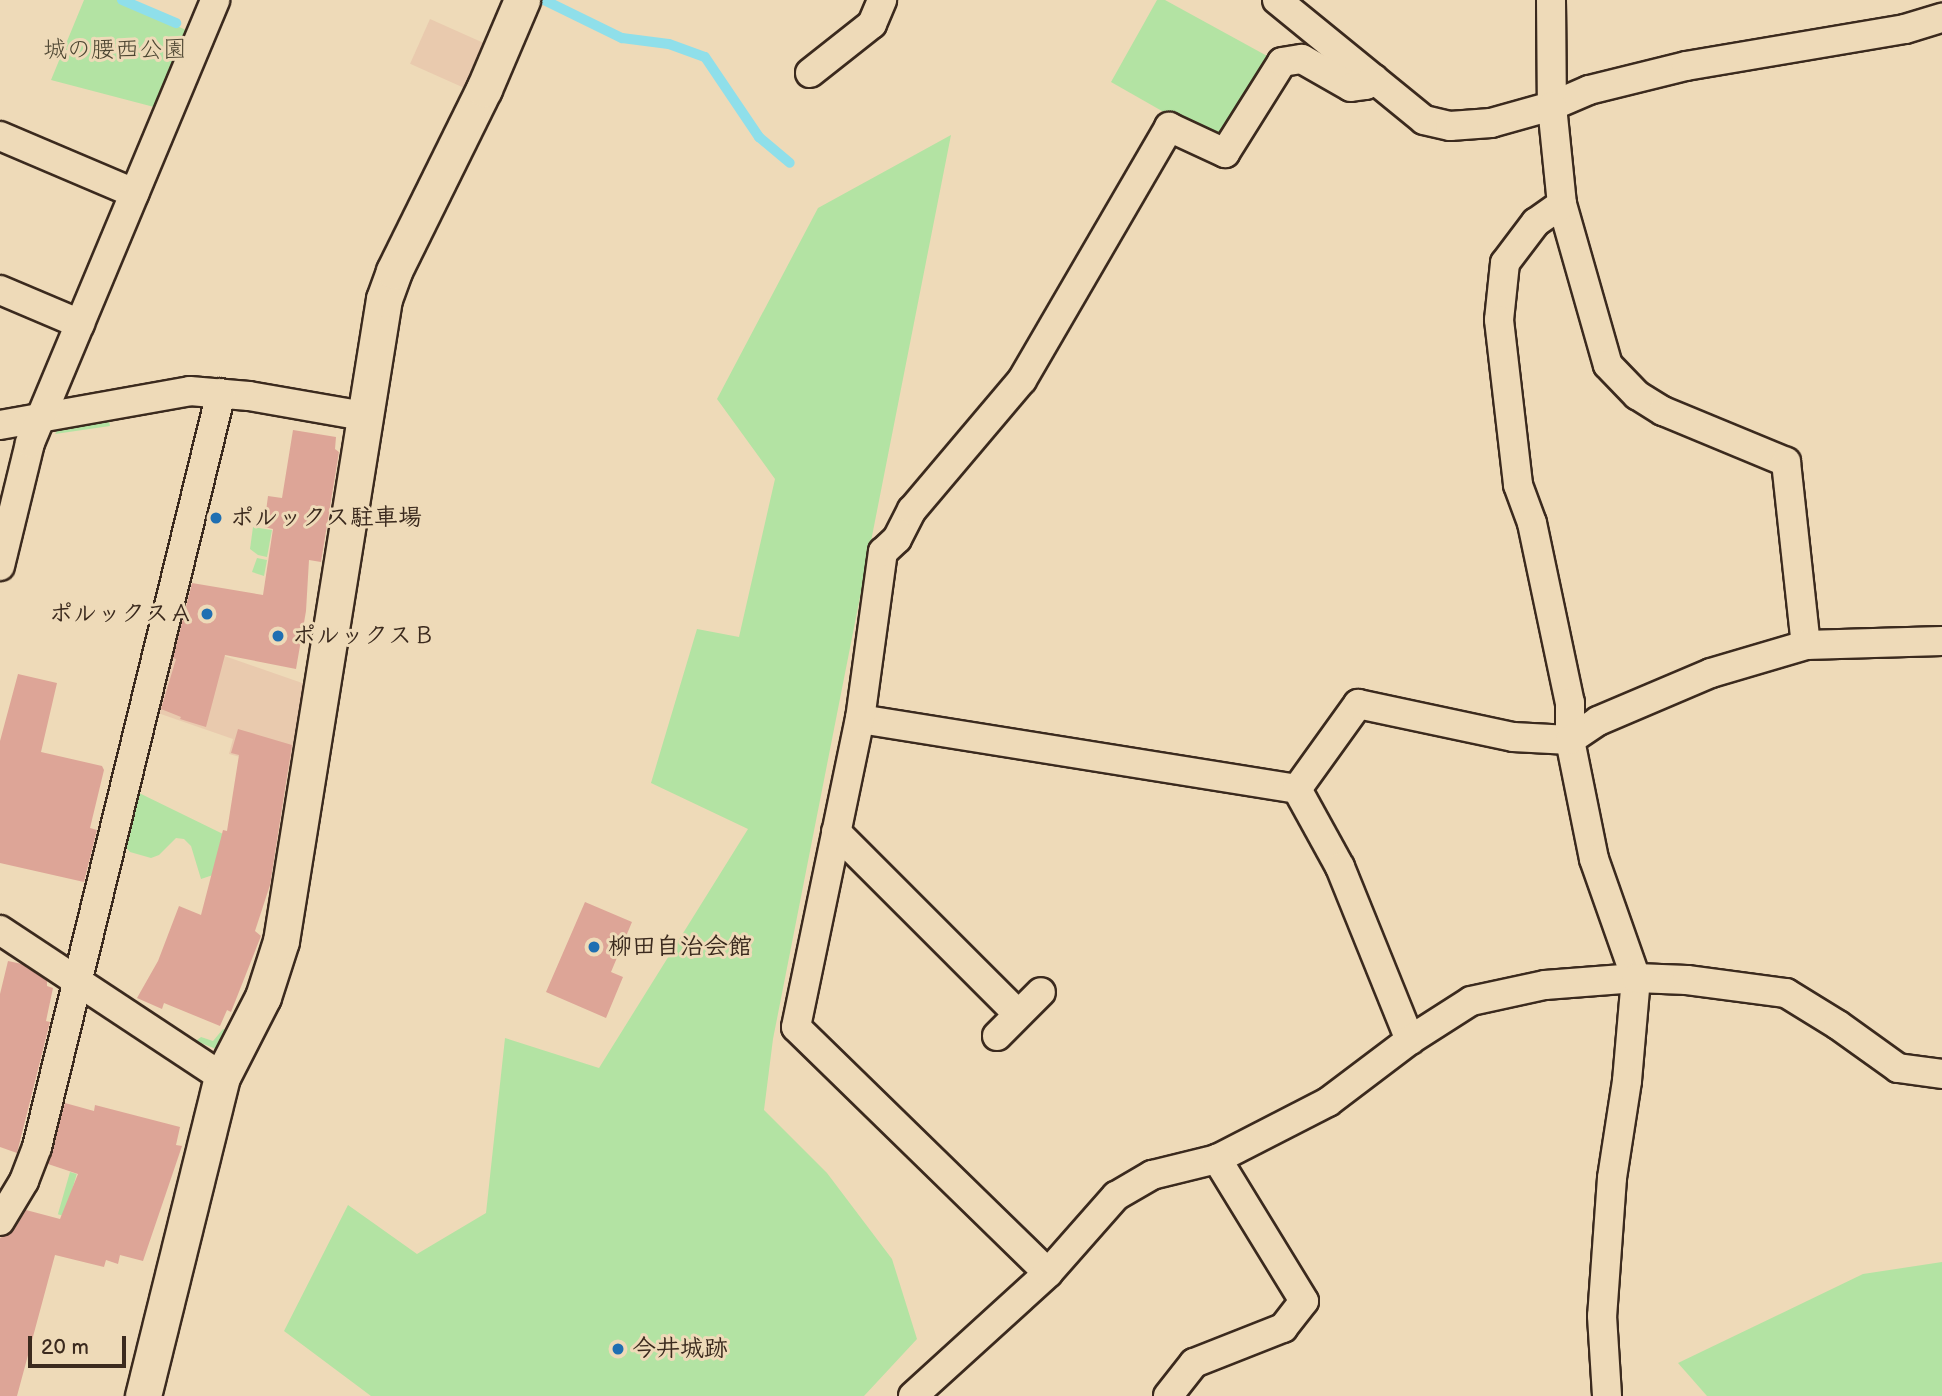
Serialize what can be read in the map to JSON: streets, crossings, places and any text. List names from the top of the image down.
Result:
{
  "parks": ["城の腰西公園"],
  "places": [
    "ポルックス駐車場",
    "ポルックスＡ",
    "ポルックスＢ",
    "柳田自治会館",
    "今井城跡"
  ],
  "scale_bar": "20 m"
}
